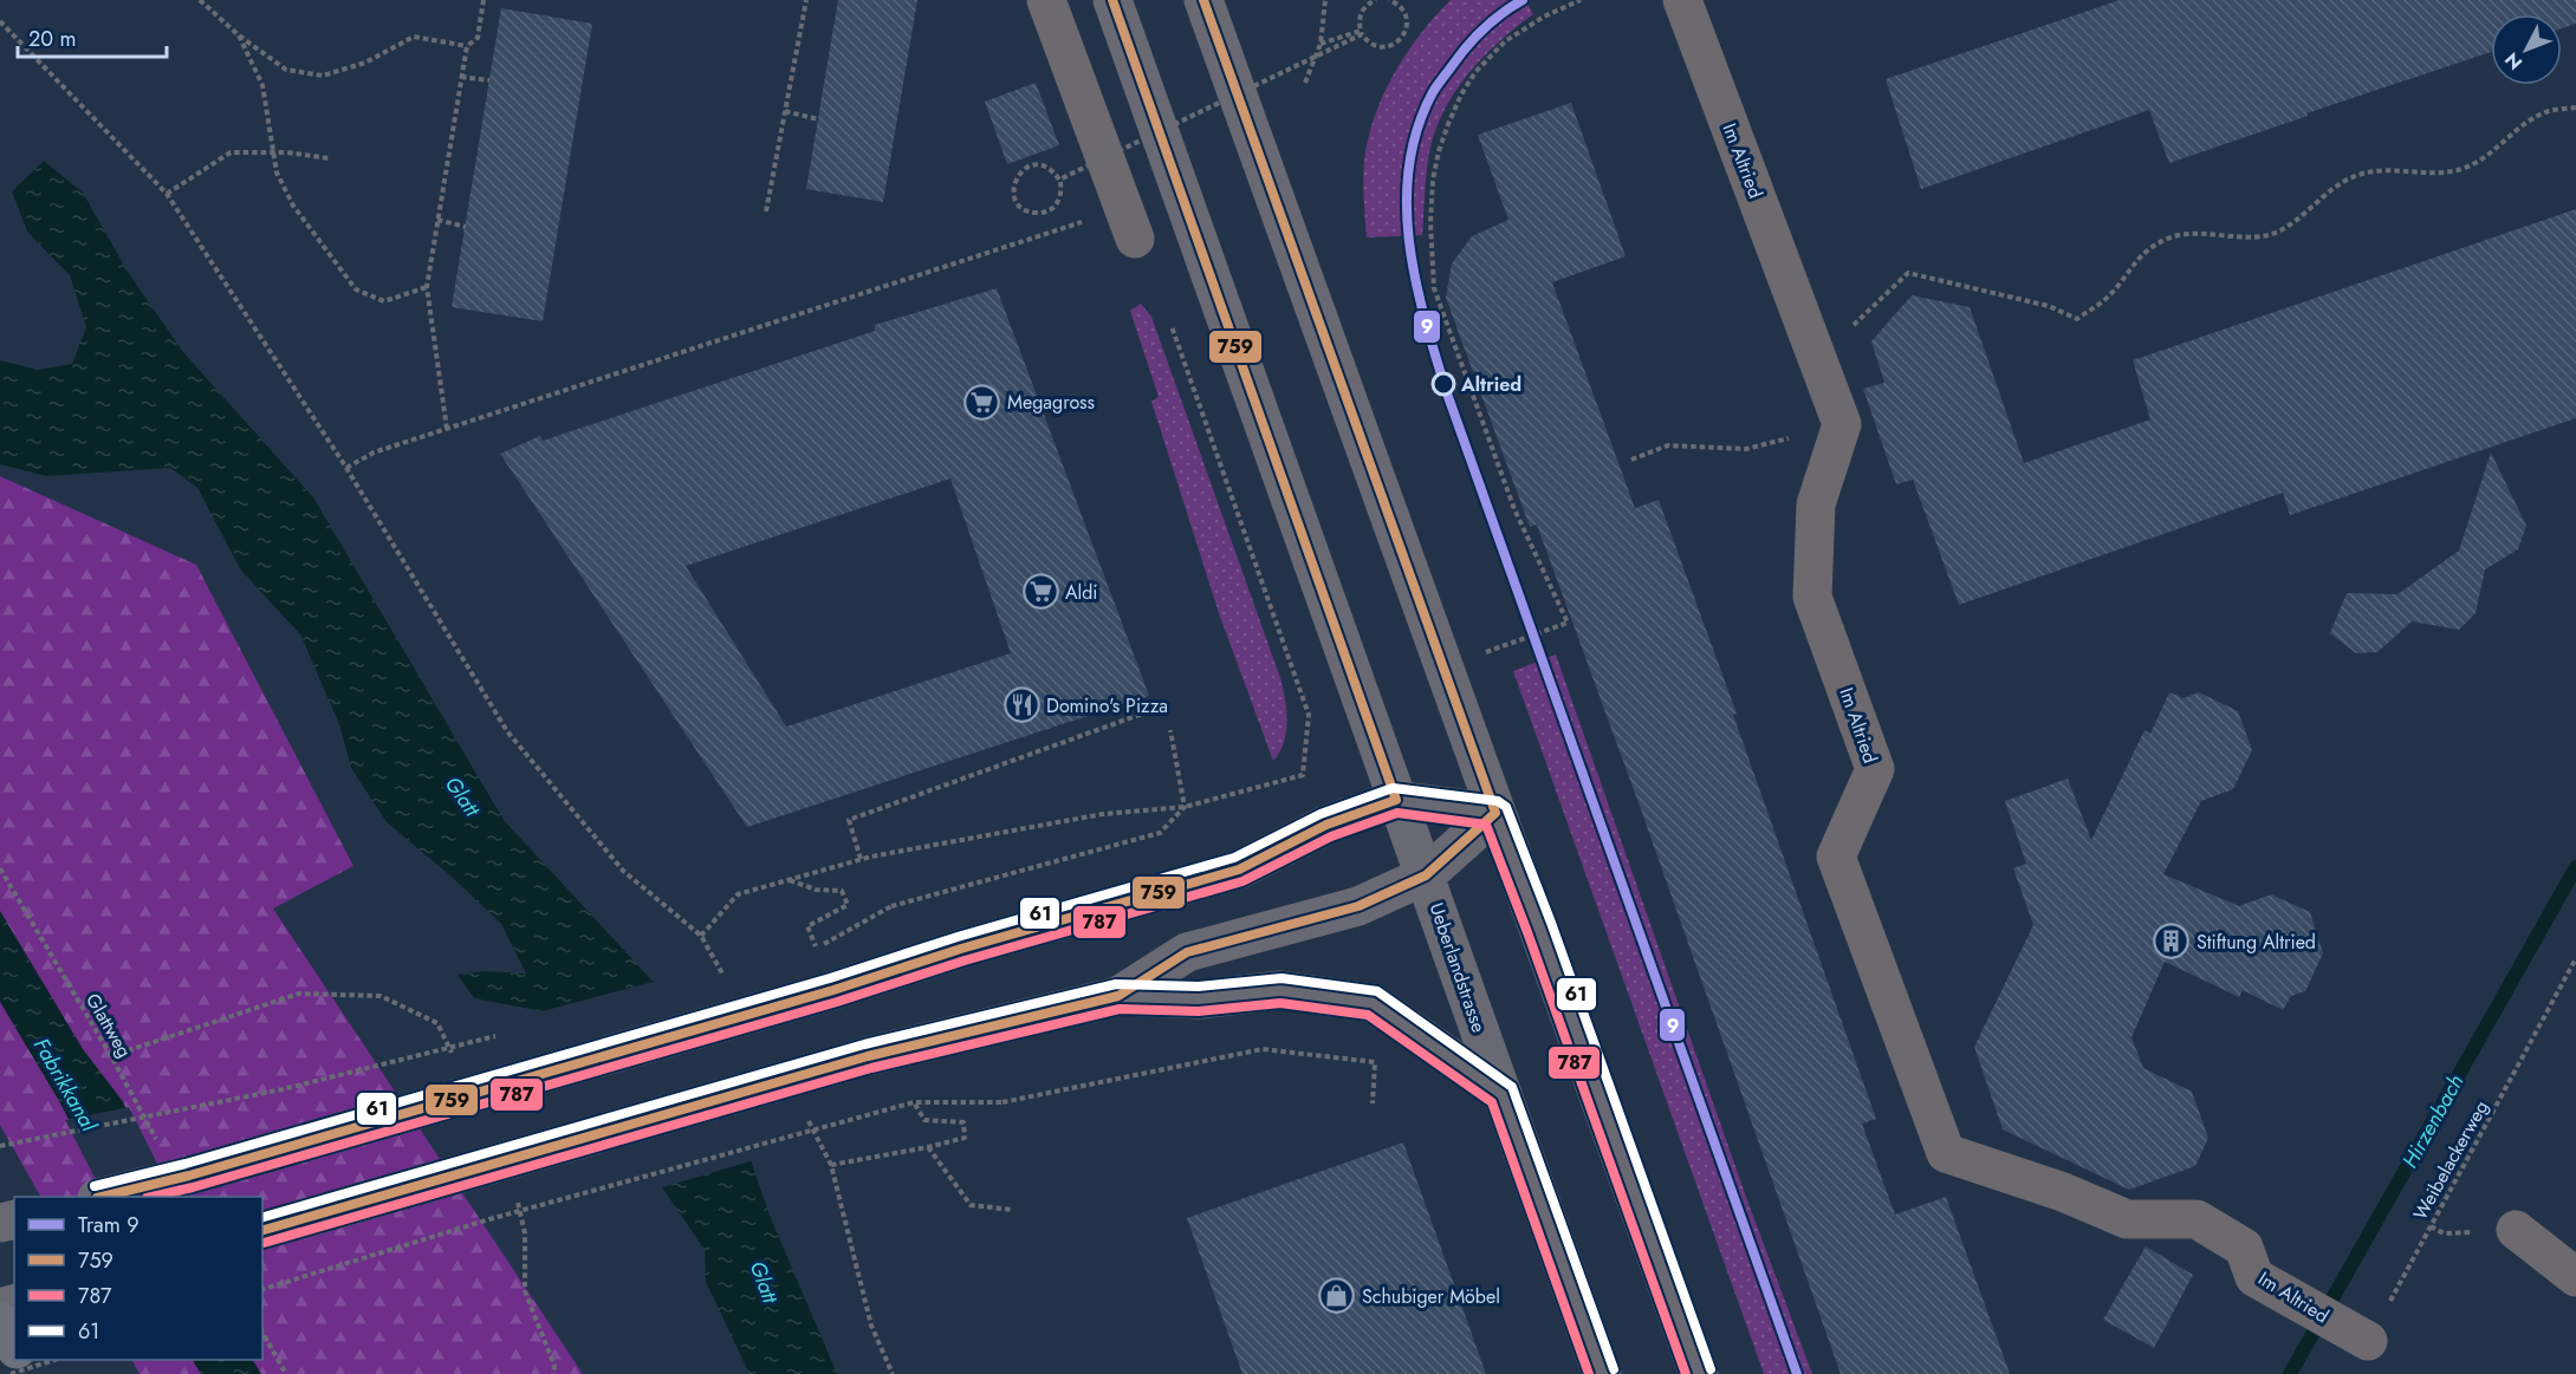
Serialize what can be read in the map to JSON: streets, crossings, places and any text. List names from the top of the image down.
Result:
{
  "streets": {
    "main road": ["Ueberlandstrasse"],
    "street": ["Im Altried"],
    "path": ["Glattweg", "Weibelackerweg"]
  },
  "crossings": [
    ["Im Altried", "Weibelackerweg"]
  ],
  "water": ["Glatt", "Fabrikkanal", "Hirzenbach"],
  "places": {
    "other": ["Altried"],
    "supermarket": ["Megagross", "Aldi"],
    "restaurant": ["Domino's Pizza"],
    "building": ["Stiftung Altried"],
    "shop": ["Schubiger Möbel"]
  },
  "lines": [
    "tram line 9",
    "transit line 759",
    "transit line 61",
    "transit line 787"
  ],
  "legend": [
    "Tram 9",
    "759",
    "787",
    "61"
  ],
  "scale_bar": "20 m",
  "north": "bottom left"
}
